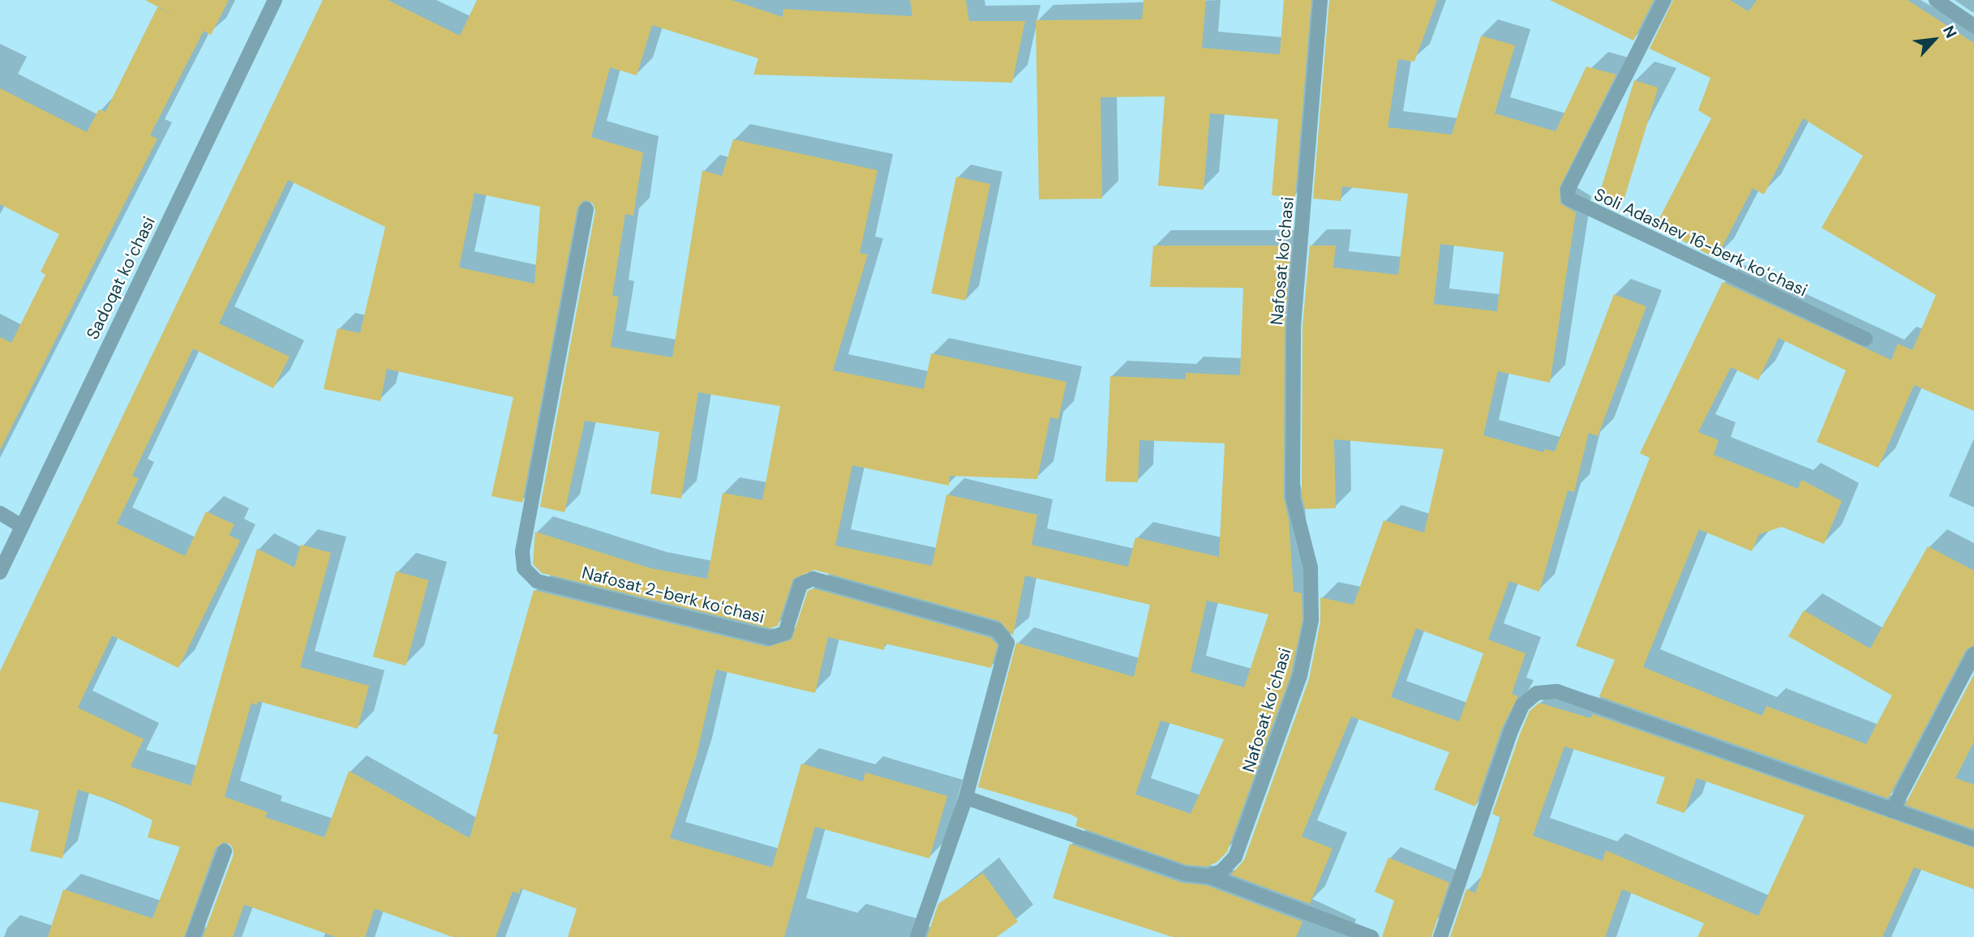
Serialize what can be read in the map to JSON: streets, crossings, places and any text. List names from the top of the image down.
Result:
{
  "streets": {
    "street": [
      "Soli Adashev 16-berk koʻchasi",
      "Nafosat koʻchasi",
      "Sadoqat koʻchasi",
      "Nafosat 2-berk koʻchasi"
    ]
  },
  "north": "top right"
}
